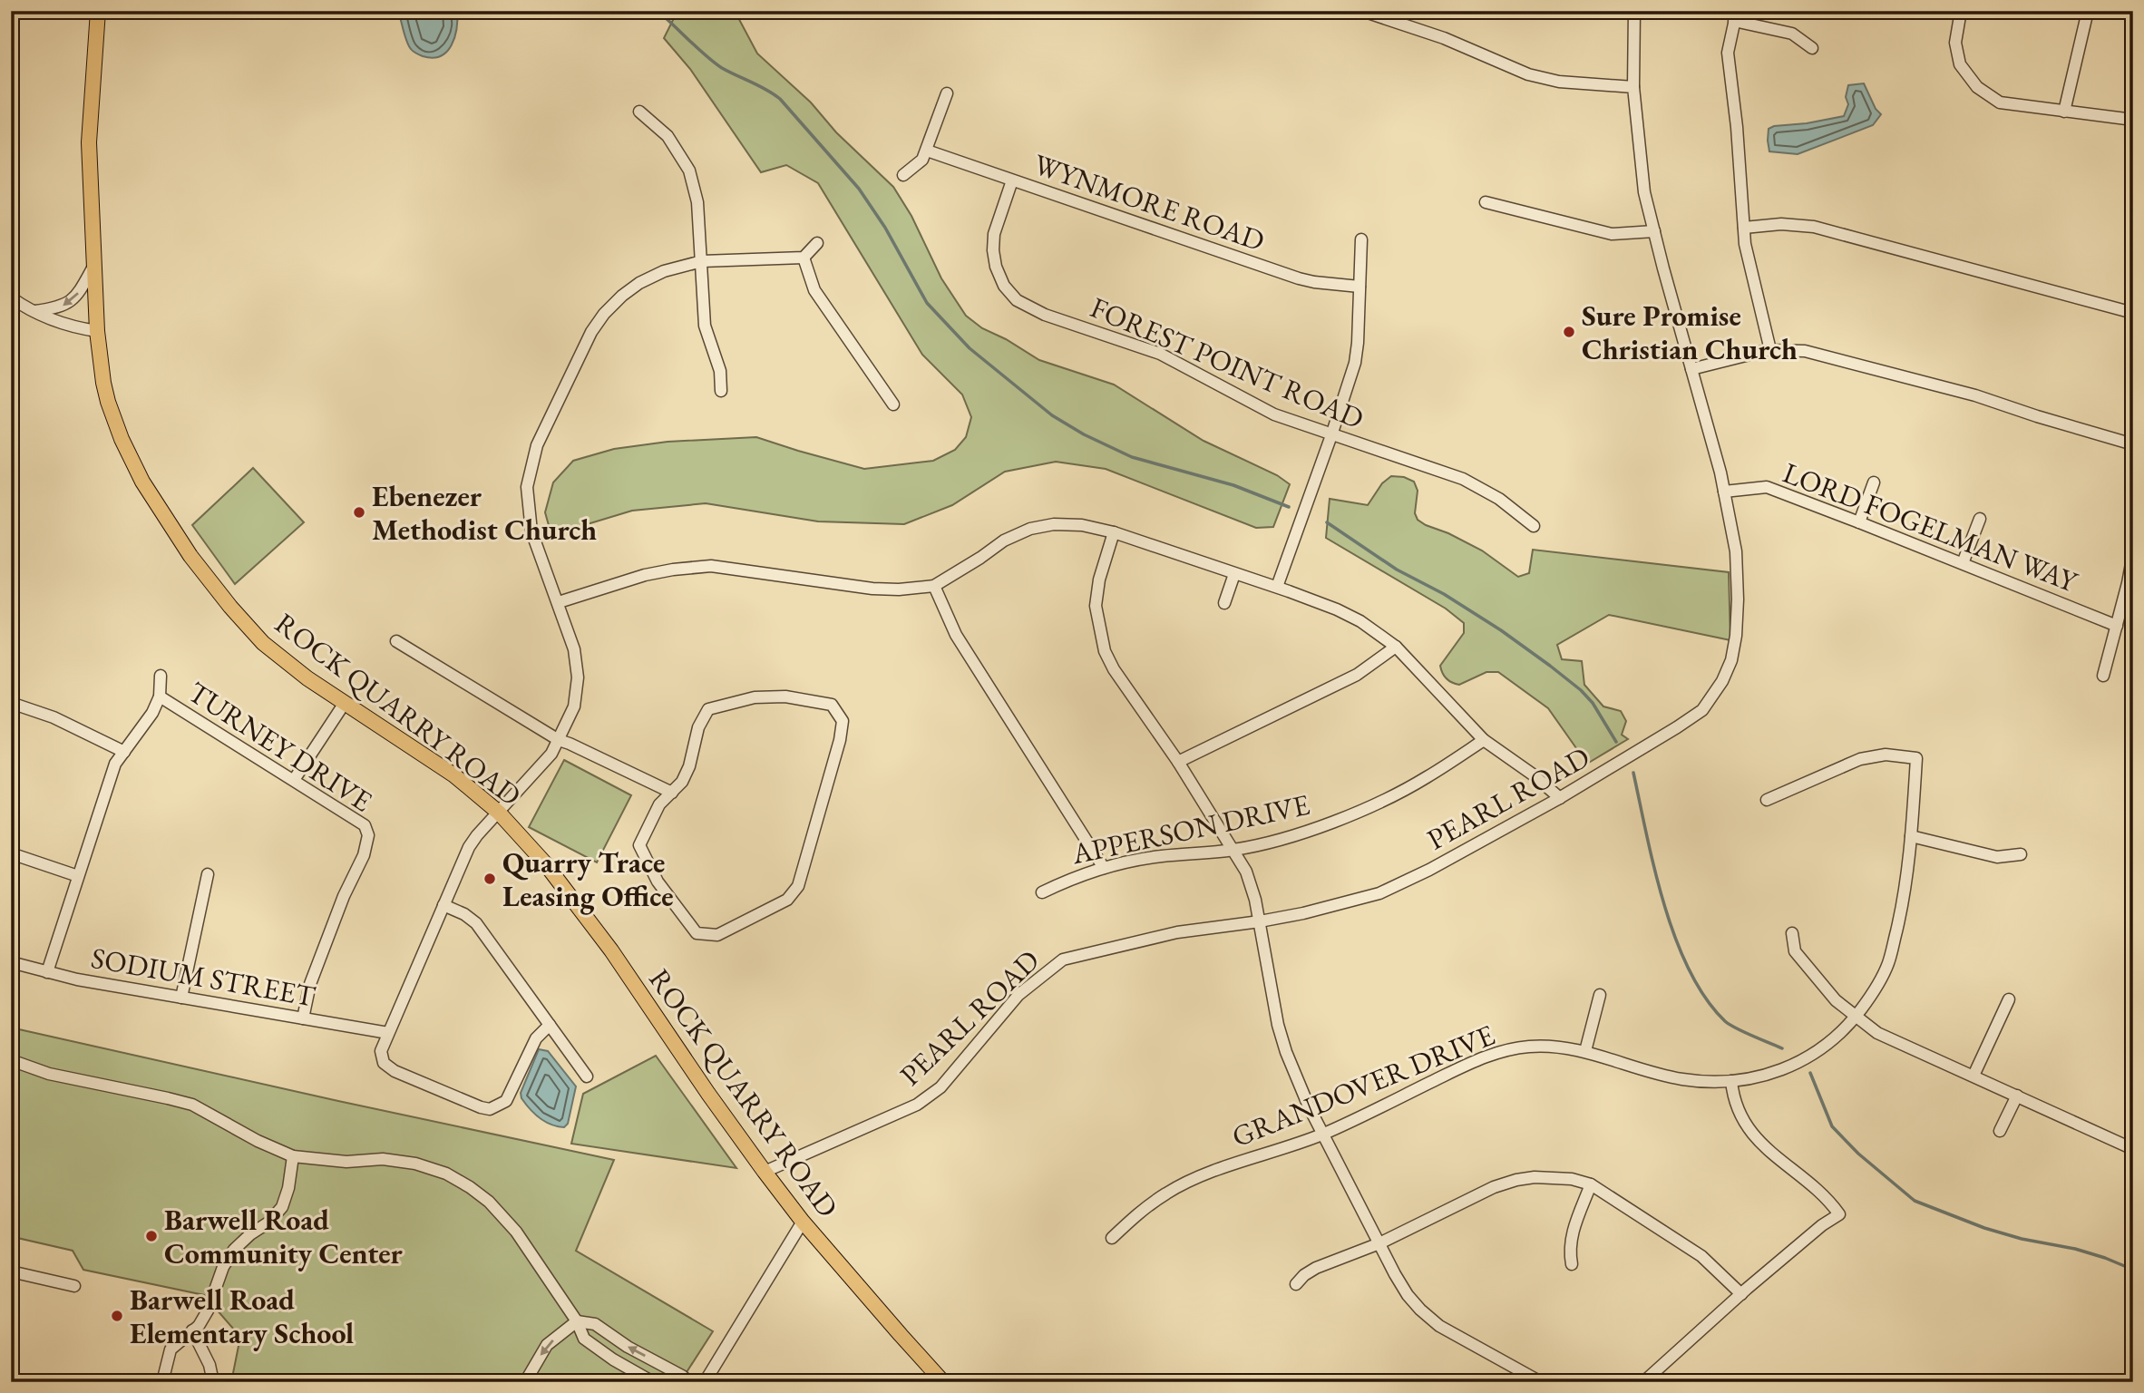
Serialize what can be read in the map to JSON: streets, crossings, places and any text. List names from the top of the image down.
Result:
{
  "streets": {
    "main road": ["ROCK QUARRY ROAD"],
    "street": [
      "WYNMORE ROAD",
      "FOREST POINT ROAD",
      "LORD FOGELMAN WAY",
      "TURNEY DRIVE",
      "PEARL ROAD",
      "APPERSON DRIVE",
      "SODIUM STREET",
      "GRANDOVER DRIVE"
    ]
  },
  "crossings": [
    ["WYNMORE ROAD", "FOREST POINT ROAD"],
    ["LORD FOGELMAN WAY", "PEARL ROAD"],
    ["ROCK QUARRY ROAD", "PEARL ROAD"],
    ["TURNEY DRIVE", "SODIUM STREET"]
  ],
  "places": [
    "Sure Promise Christian Church",
    "Ebenezer Methodist Church",
    "Quarry Trace Leasing Office",
    "Barwell Road Community Center",
    "Barwell Road Elementary School"
  ]
}
